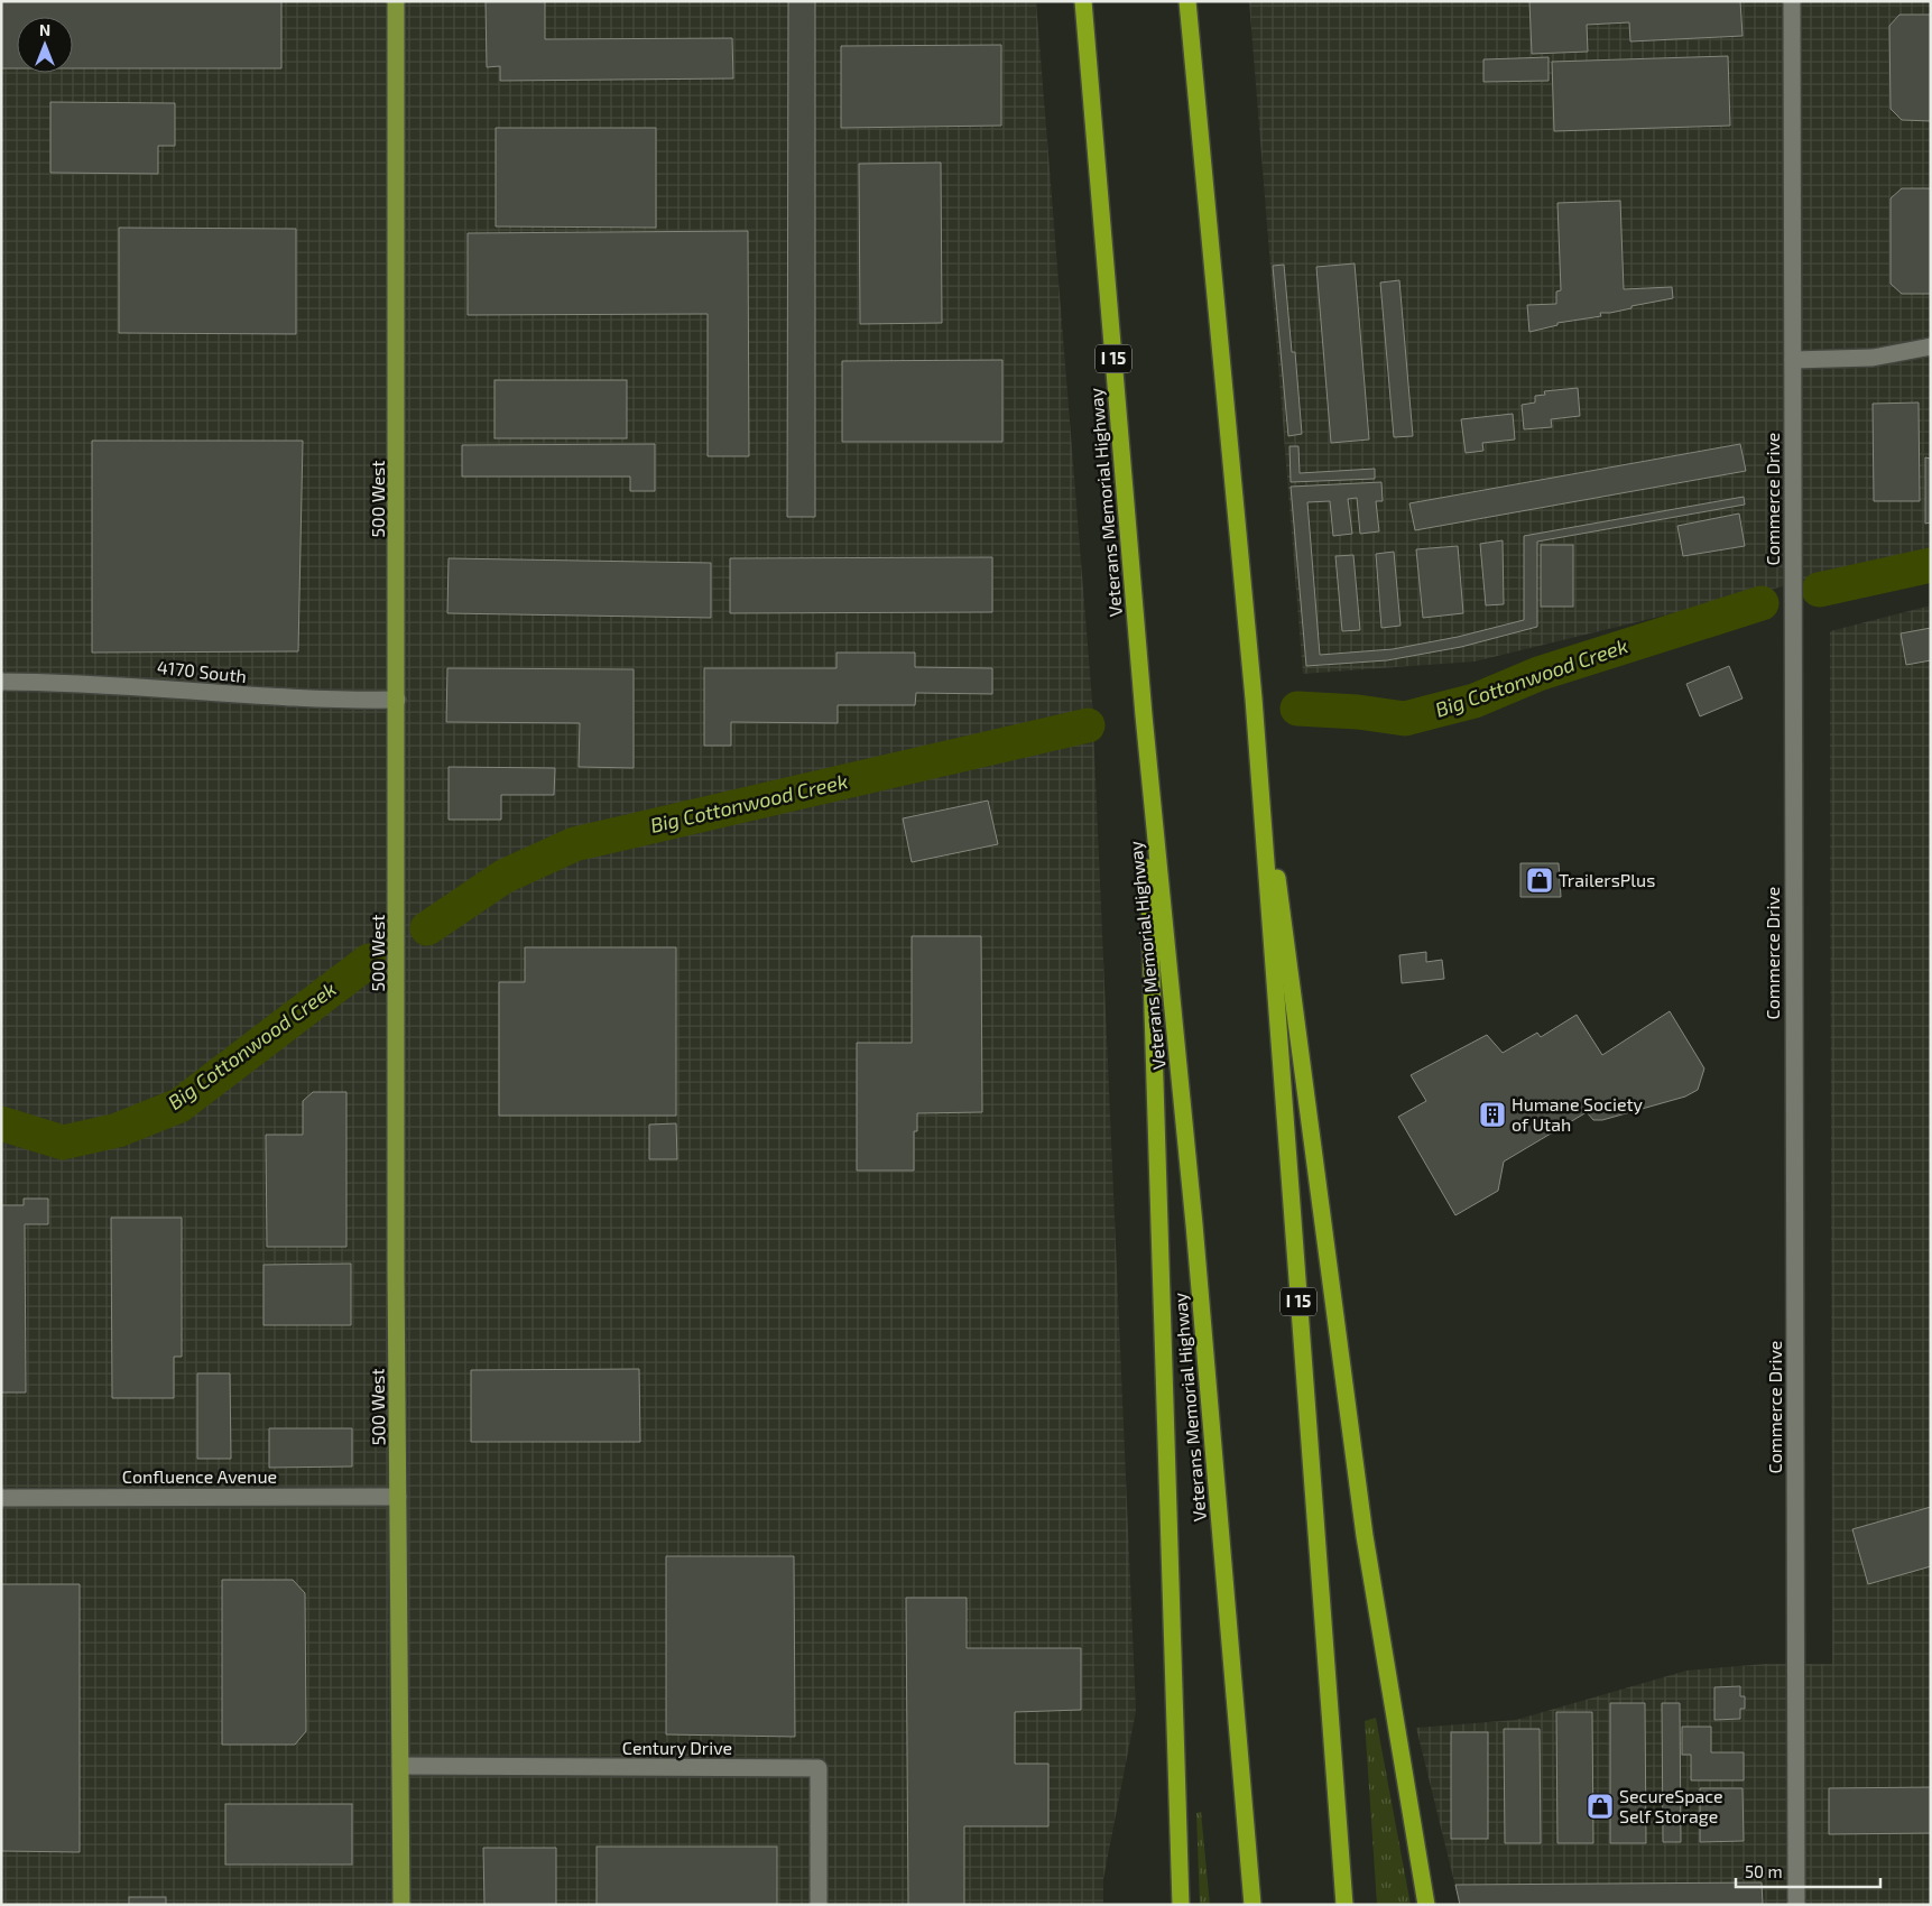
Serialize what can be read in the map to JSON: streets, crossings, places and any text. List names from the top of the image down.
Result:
{
  "streets": {
    "highway": ["I 15", "Veterans Memorial Highway"],
    "main road": ["500 West"],
    "street": [
      "Commerce Drive",
      "4170 South",
      "Confluence Avenue",
      "Century Drive"
    ]
  },
  "crossings": [
    ["500 West", "4170 South"],
    ["500 West", "Confluence Avenue"],
    ["500 West", "Century Drive"]
  ],
  "water": ["Big Cottonwood Creek"],
  "places": {
    "shop": ["TrailersPlus", "SecureSpace Self Storage"],
    "building": ["Humane Society of Utah"]
  },
  "scale_bar": "50 m",
  "north": "top"
}
